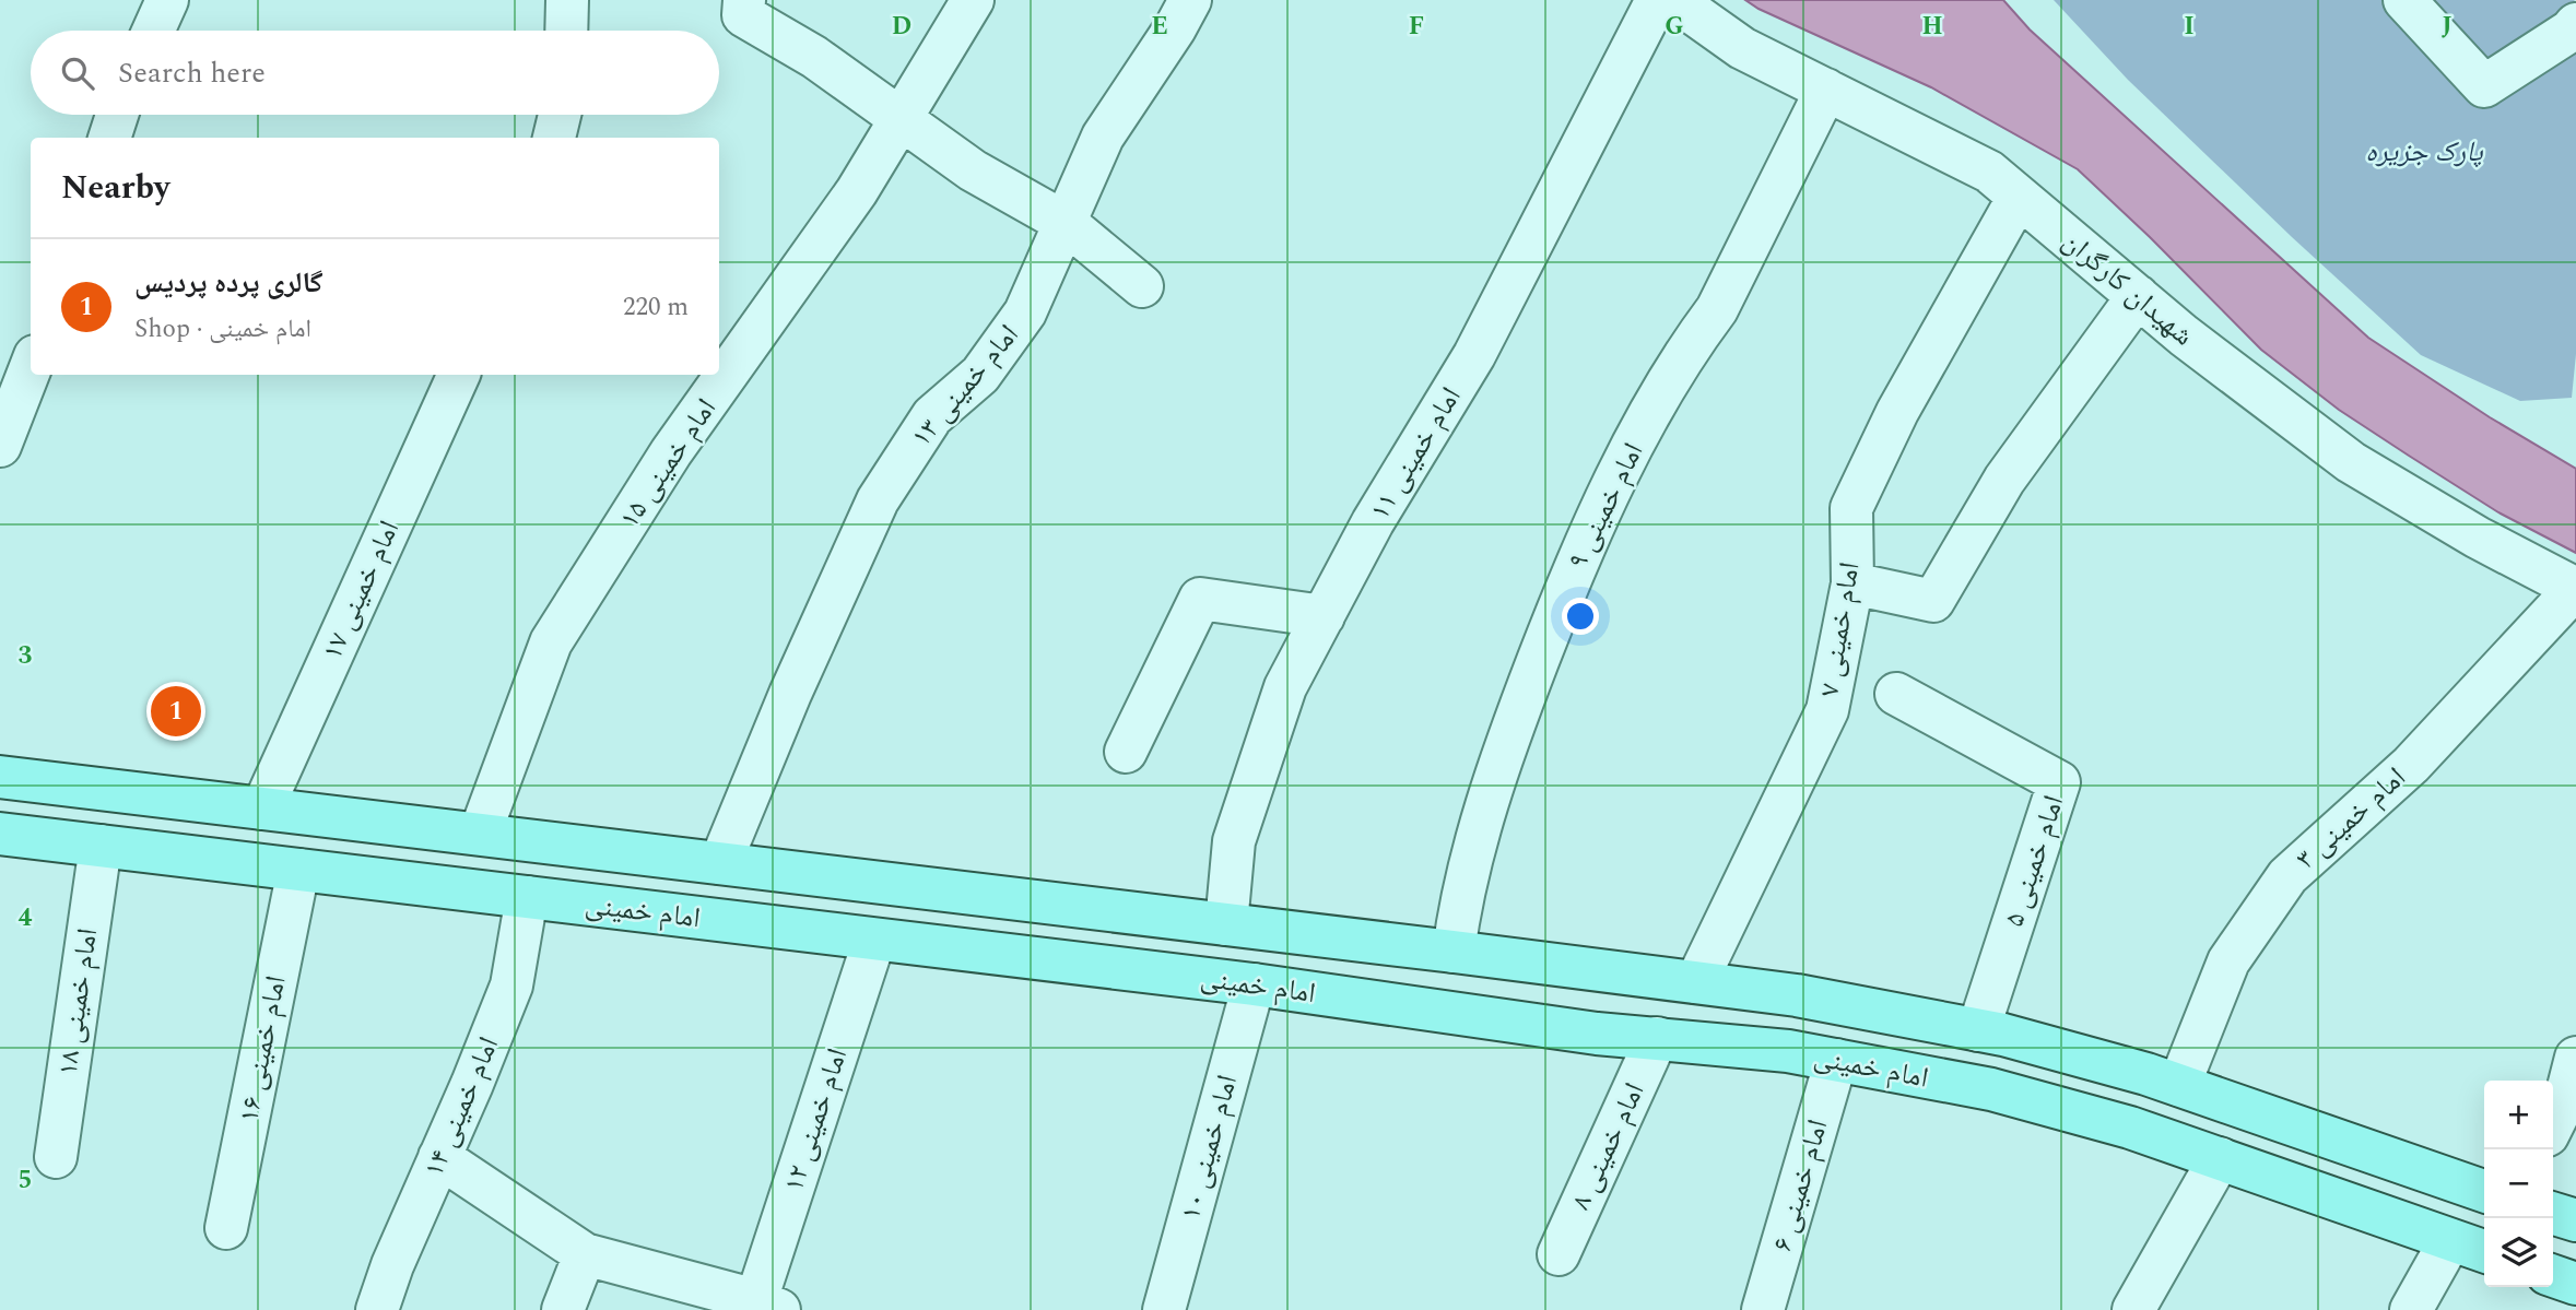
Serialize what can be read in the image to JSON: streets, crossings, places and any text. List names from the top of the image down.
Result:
{
  "streets": {
    "main road": ["امام خمینی"],
    "street": [
      "شهیدان کارگران",
      "امام خمینی ۱۳",
      "امام خمینی ۱۱",
      "امام خمینی ۱۵",
      "امام خمینی ۹",
      "امام خمینی ۱۷",
      "امام خمینی ۷",
      "امام خمینی ۳",
      "امام خمینی ۵",
      "امام خمینی ۱۸",
      "امام خمینی ۱۶",
      "امام خمینی ۱۴",
      "امام خمینی ۱۲",
      "امام خمینی ۸",
      "امام خمینی ۱۰",
      "امام خمینی ۶"
    ]
  },
  "crossings": [
    ["شهیدان کارگران", "امام خمینی ۹"],
    ["شهیدان کارگران", "امام خمینی ۷"],
    ["شهیدان کارگران", "امام خمینی ۳"],
    ["امام خمینی ۱۳", "امام خمینی"],
    ["امام خمینی ۱۱", "امام خمینی"],
    ["امام خمینی ۱۵", "امام خمینی"],
    ["امام خمینی ۹", "امام خمینی"],
    ["امام خمینی ۱۷", "امام خمینی"],
    ["امام خمینی ۷", "امام خمینی"],
    ["امام خمینی ۳", "امام خمینی"],
    ["امام خمینی ۵", "امام خمینی"],
    ["امام خمینی", "امام خمینی ۱۸"],
    ["امام خمینی", "امام خمینی ۱۶"],
    ["امام خمینی", "امام خمینی ۱۴"],
    ["امام خمینی", "امام خمینی ۱۲"],
    ["امام خمینی", "امام خمینی ۸"],
    ["امام خمینی", "امام خمینی ۱۰"],
    ["امام خمینی", "امام خمینی ۶"]
  ],
  "parks": ["پارک جزیره"],
  "page": {
    "search": "Search here",
    "heading": "Nearby",
    "list": [
      {
        "mark": "1",
        "name": "گالری پرده پردیس",
        "note": "Shop · امام خمینی",
        "value": "220 m"
      }
    ],
    "pins": "1",
    "map_buttons": ["+", "−"]
  },
  "grid": {
    "columns": [
      "D",
      "E",
      "F",
      "G",
      "H",
      "I",
      "J"
    ],
    "rows": ["3", "4", "5"]
  }
}
